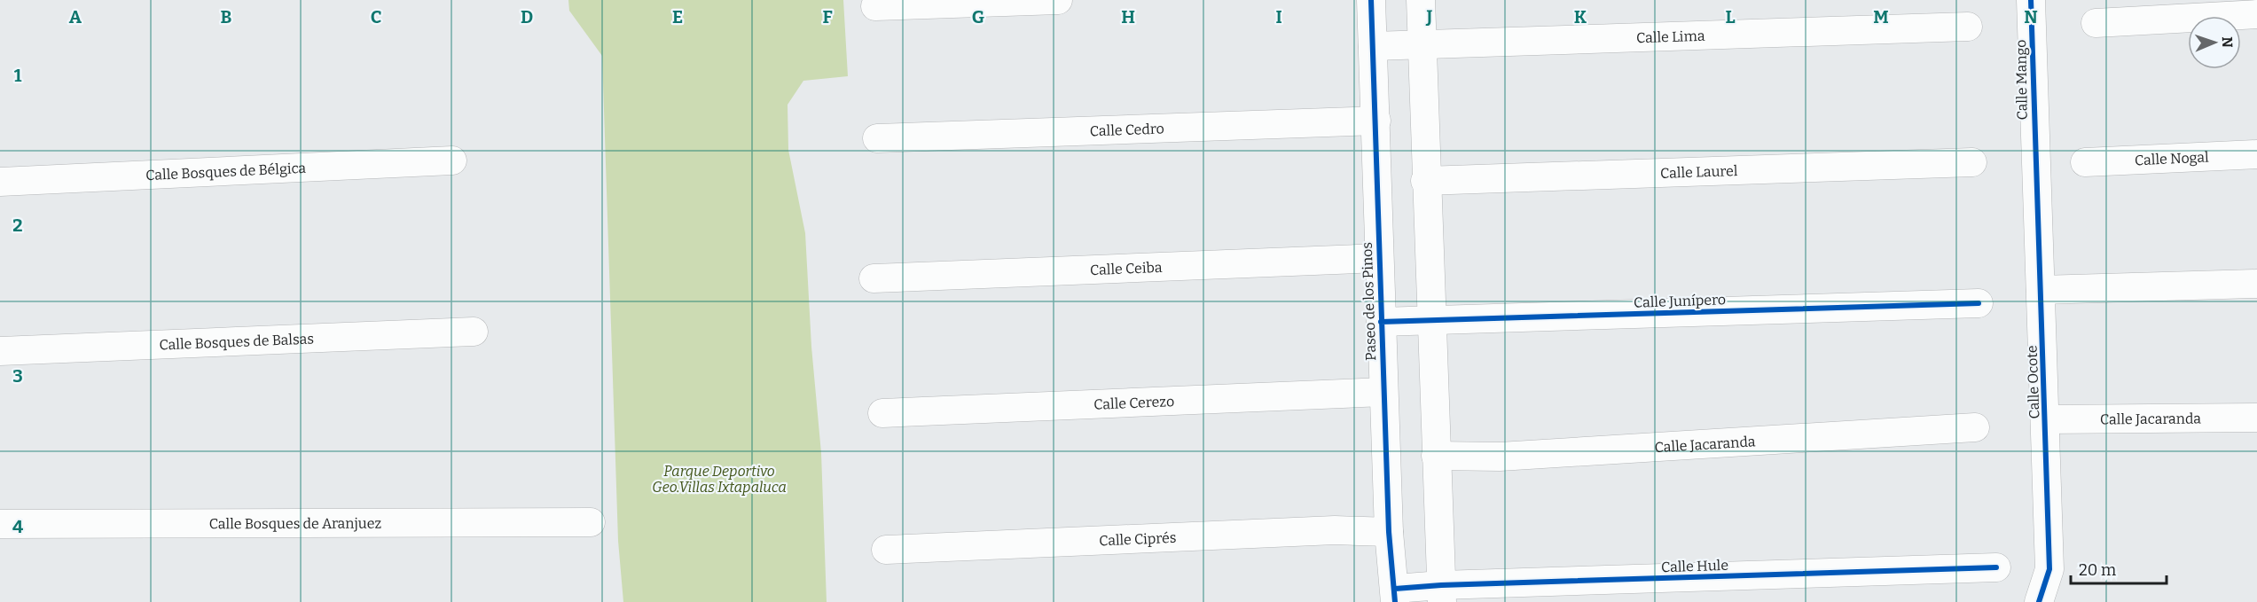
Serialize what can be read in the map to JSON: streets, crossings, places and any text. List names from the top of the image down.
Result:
{
  "streets": {
    "street": [
      "Calle Lima",
      "Calle Mango",
      "Calle Cedro",
      "Calle Nogal",
      "Calle Bosques de Bélgica",
      "Calle Laurel",
      "Calle Ceiba",
      "Calle Junípero",
      "Paseo de los Pinos",
      "Calle Bosques de Balsas",
      "Calle Ocote",
      "Calle Cerezo",
      "Calle Jacaranda",
      "Calle Bosques de Aranjuez",
      "Calle Ciprés",
      "Calle Hule"
    ]
  },
  "crossings": [
    ["Calle Lima", "Paseo de los Pinos"],
    ["Calle Mango", "Calle Ocote"],
    ["Calle Cedro", "Paseo de los Pinos"],
    ["Calle Ceiba", "Paseo de los Pinos"],
    ["Calle Junípero", "Paseo de los Pinos"],
    ["Paseo de los Pinos", "Calle Cerezo"],
    ["Paseo de los Pinos", "Calle Ciprés"],
    ["Paseo de los Pinos", "Calle Hule"],
    ["Calle Ocote", "Calle Jacaranda"]
  ],
  "parks": ["Parque Deportivo Geo.Villas Ixtapaluca"],
  "scale_bar": "20 m",
  "north": "right",
  "grid": {
    "columns": [
      "A",
      "B",
      "C",
      "D",
      "E",
      "F",
      "G",
      "H",
      "I",
      "J",
      "K",
      "L",
      "M",
      "N"
    ],
    "rows": [
      "1",
      "2",
      "3",
      "4"
    ]
  }
}
